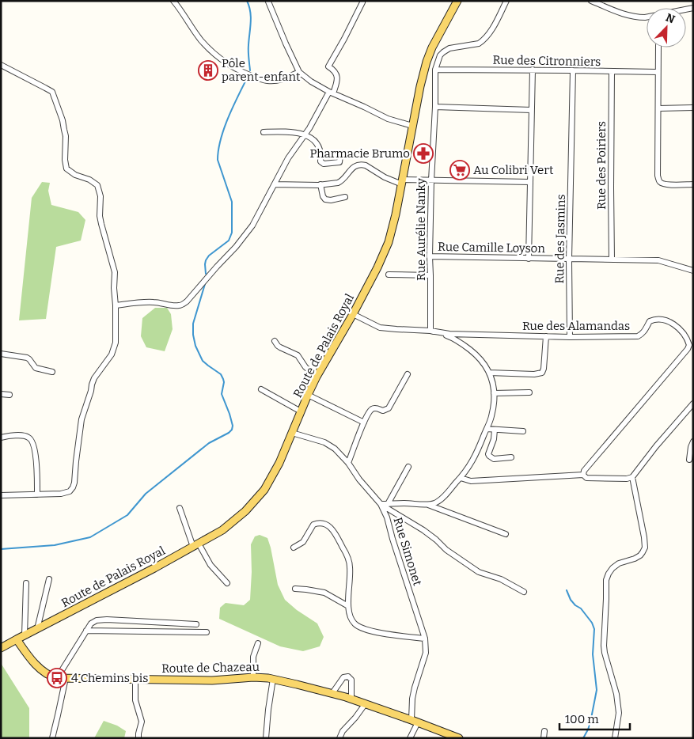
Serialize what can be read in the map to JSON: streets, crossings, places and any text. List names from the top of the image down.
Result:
{
  "streets": {
    "main road": ["Route de Palais Royal", "Route de Chazeau"],
    "street": [
      "Rue des Citronniers",
      "Rue des Poiriers",
      "Rue Aurélie Nanky",
      "Rue des Jasmins",
      "Rue Camille Loyson",
      "Rue des Alamandas",
      "Rue Simonet"
    ]
  },
  "crossings": [
    ["Rue des Citronniers", "Rue des Poiriers"],
    ["Rue des Citronniers", "Rue Aurélie Nanky"],
    ["Rue des Citronniers", "Rue des Jasmins"],
    ["Rue des Poiriers", "Rue Camille Loyson"],
    ["Rue Aurélie Nanky", "Rue Camille Loyson"],
    ["Rue Aurélie Nanky", "Rue des Alamandas"],
    ["Rue des Jasmins", "Rue Camille Loyson"],
    ["Rue des Jasmins", "Rue des Alamandas"],
    ["Rue des Alamandas", "Route de Palais Royal"],
    ["Route de Palais Royal", "Rue Simonet"],
    ["Route de Palais Royal", "Route de Chazeau"],
    ["Rue Simonet", "Route de Chazeau"]
  ],
  "places": {
    "building": ["Pôle parent-enfant"],
    "pharmacy": ["Pharmacie Brumo"],
    "supermarket": ["Au Colibri Vert"],
    "bus stop": ["4 Chemins bis"]
  },
  "scale_bar": "100 m",
  "north": "top right"
}
